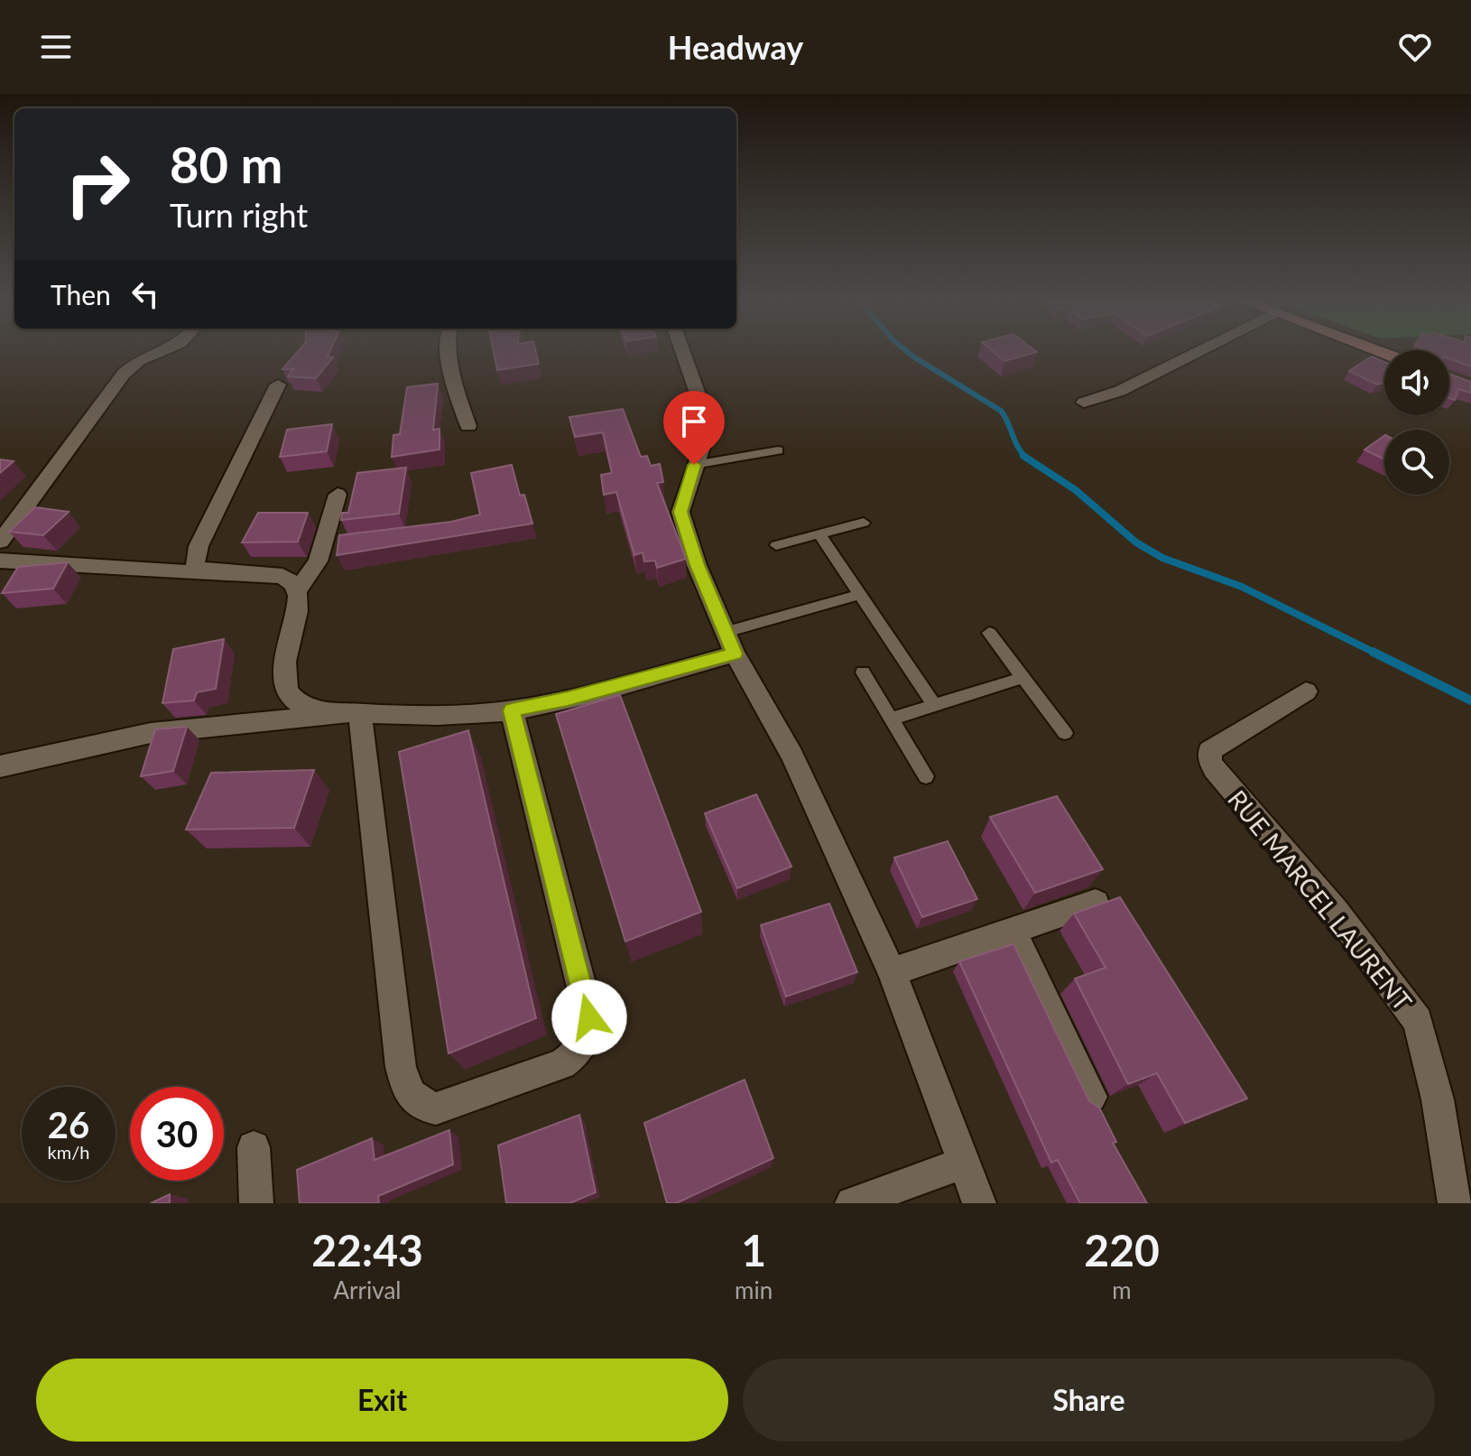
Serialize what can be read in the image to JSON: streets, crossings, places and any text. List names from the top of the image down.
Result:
{
  "streets": {
    "street": ["RUE MARCEL LAURENT"]
  },
  "page": {
    "header": "Headway",
    "turn": ["80 m", "Turn right"],
    "then": "Then",
    "speed": "26 km/h",
    "limit": "30",
    "eta": [
      "22:43",
      "Arrival",
      "1",
      "min",
      "220",
      "m"
    ],
    "buttons": ["Exit", "Share"]
  }
}
